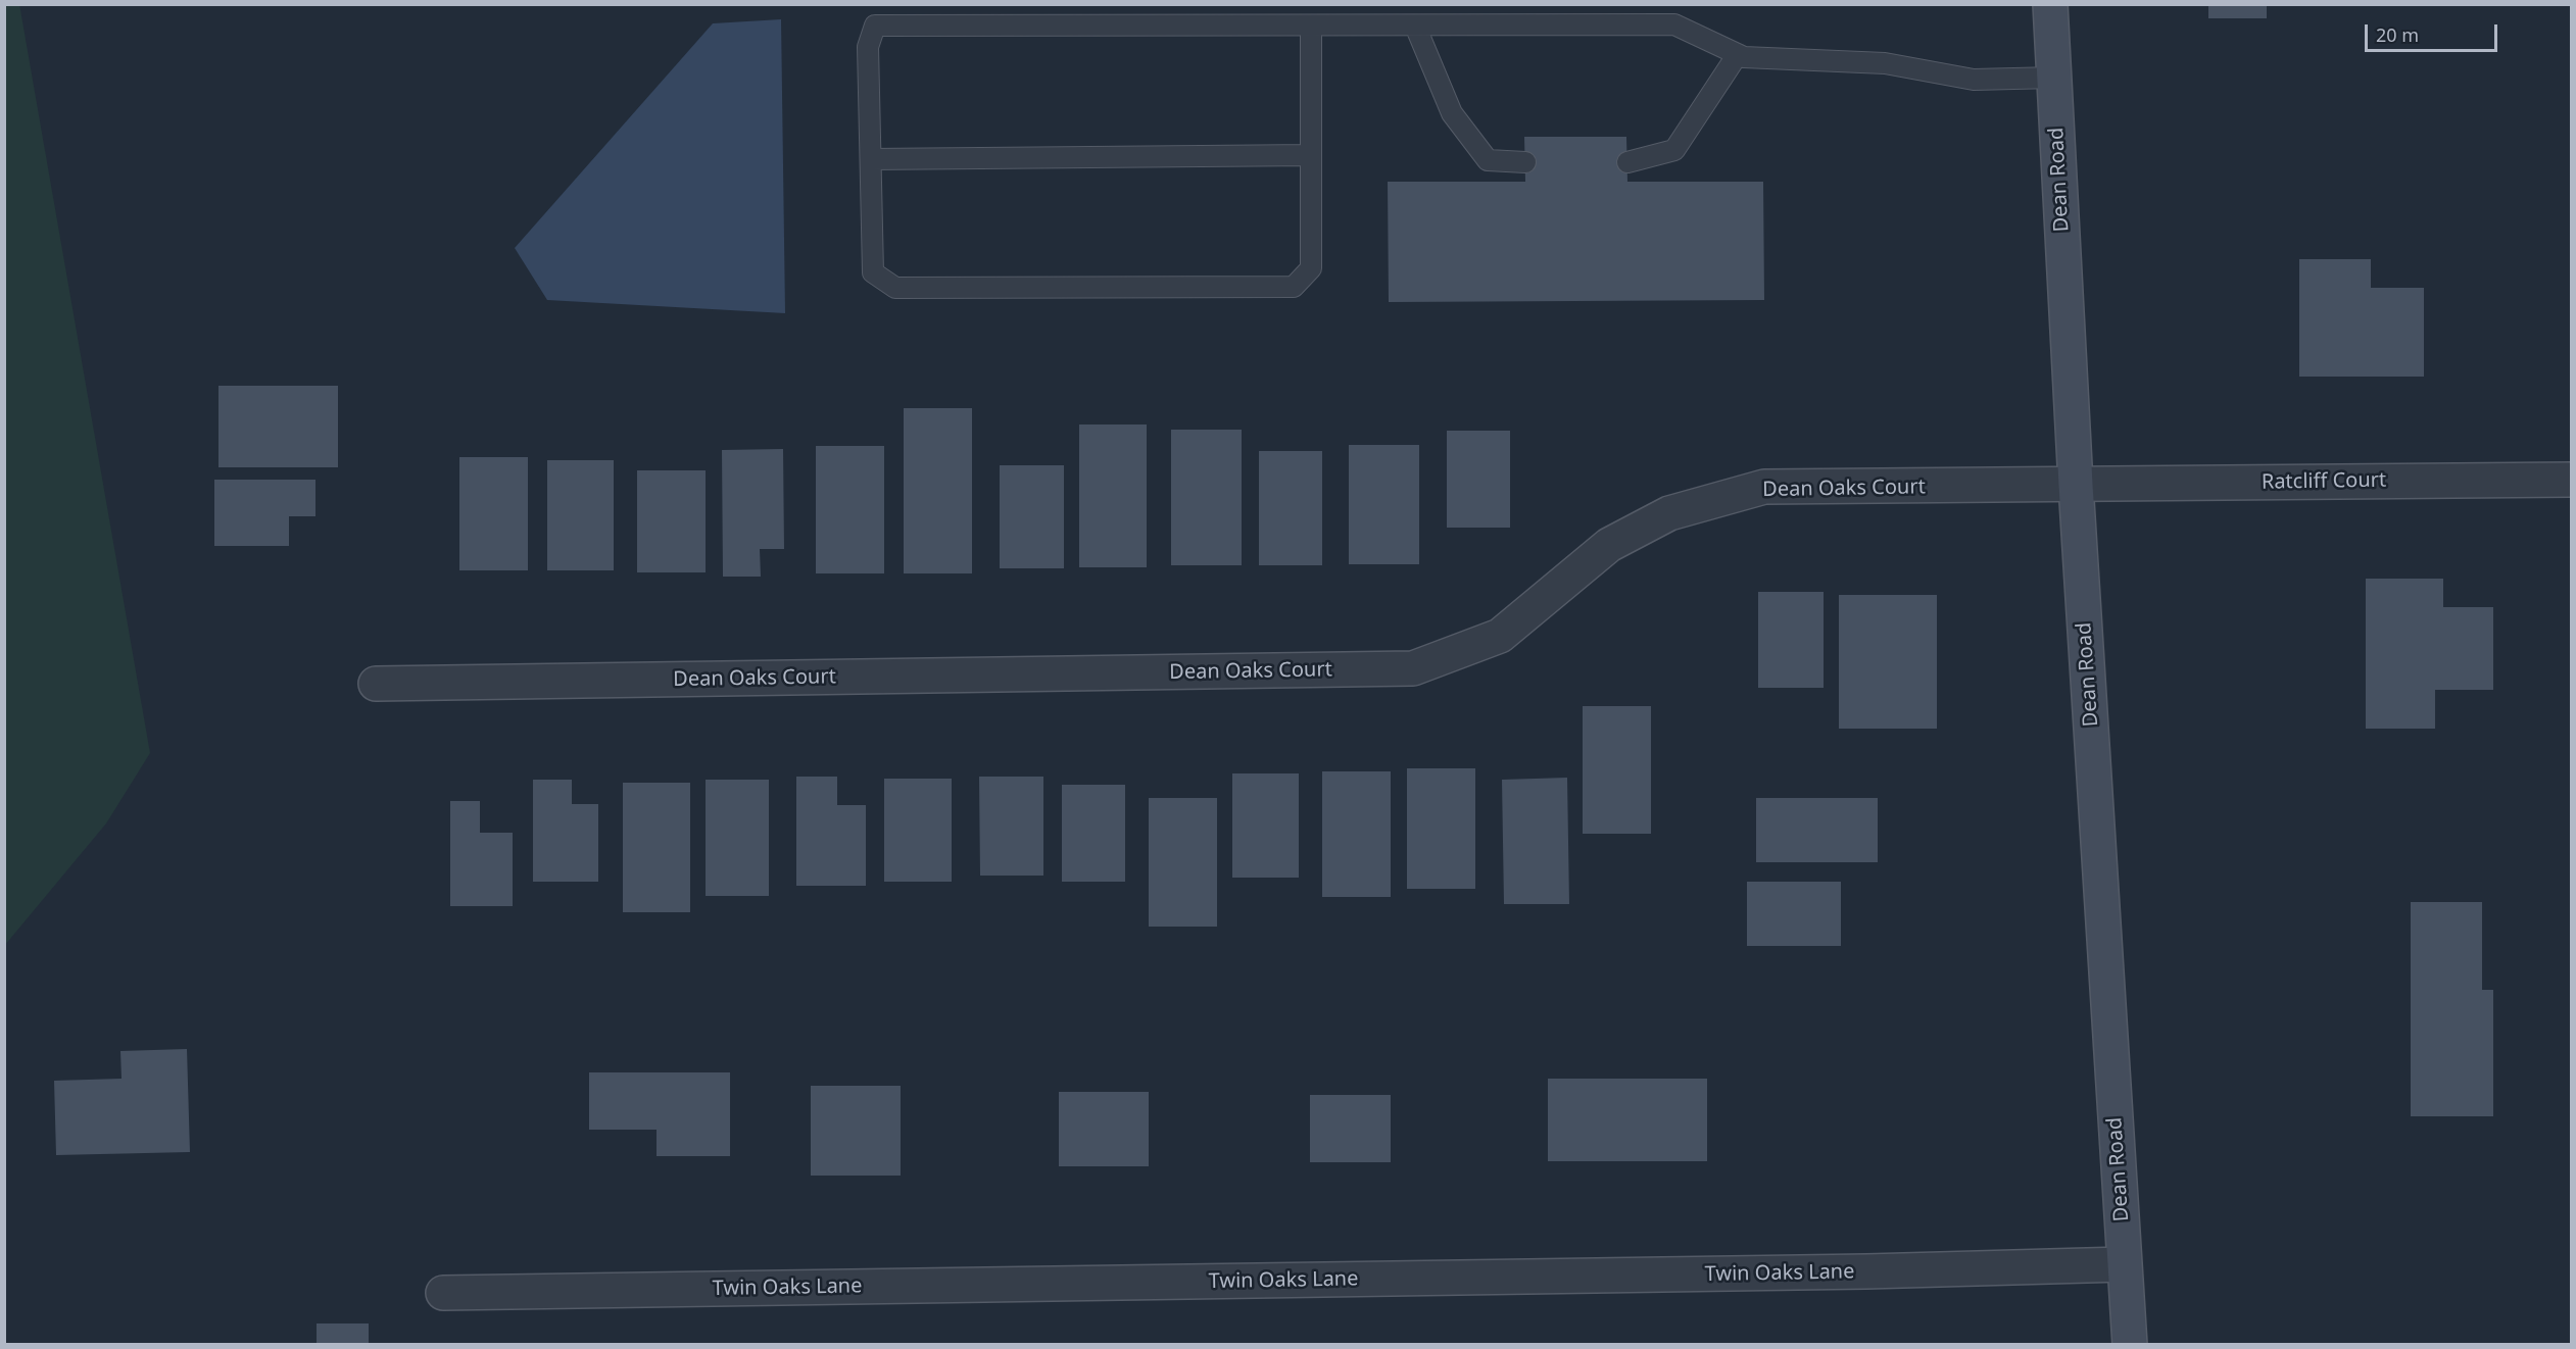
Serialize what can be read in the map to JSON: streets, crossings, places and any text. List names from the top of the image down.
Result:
{
  "streets": {
    "main road": ["Dean Road"],
    "street": ["Ratcliff Court", "Dean Oaks Court", "Twin Oaks Lane"]
  },
  "crossings": [
    ["Dean Road", "Ratcliff Court"],
    ["Dean Road", "Dean Oaks Court"],
    ["Dean Road", "Twin Oaks Lane"],
    ["Ratcliff Court", "Dean Oaks Court"]
  ],
  "scale_bar": "20 m"
}
